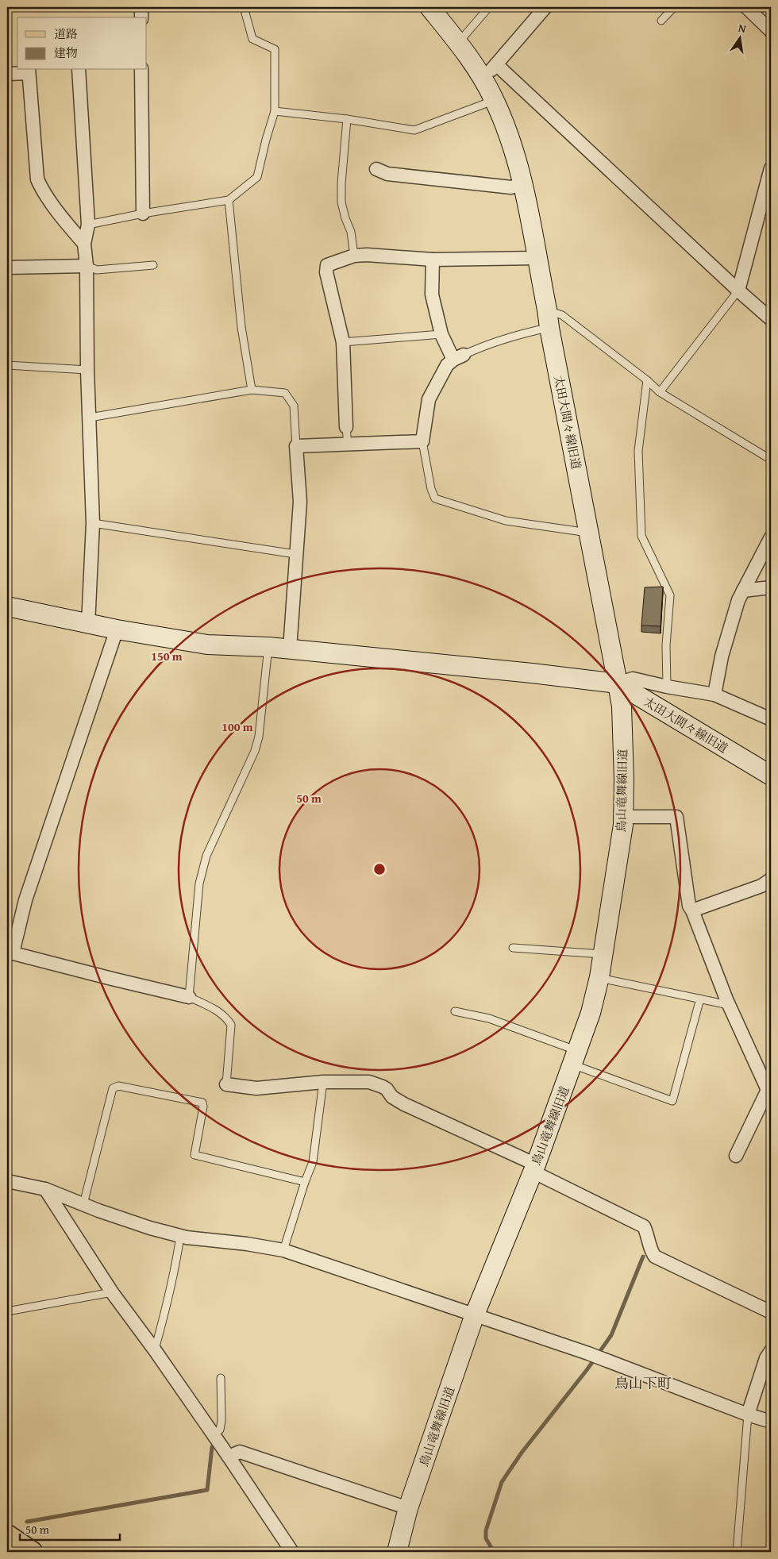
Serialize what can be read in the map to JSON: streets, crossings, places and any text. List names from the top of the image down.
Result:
{
  "streets": {
    "street": ["太田大間々線旧道", "鳥山竜舞線旧道"]
  },
  "crossings": [
    ["太田大間々線旧道", "鳥山竜舞線旧道"]
  ],
  "districts": ["鳥山下町"],
  "legend": ["道路", "建物"],
  "scale_bar": "50 m",
  "north": "top",
  "rings": ["150 m", "100 m", "50 m"]
}
